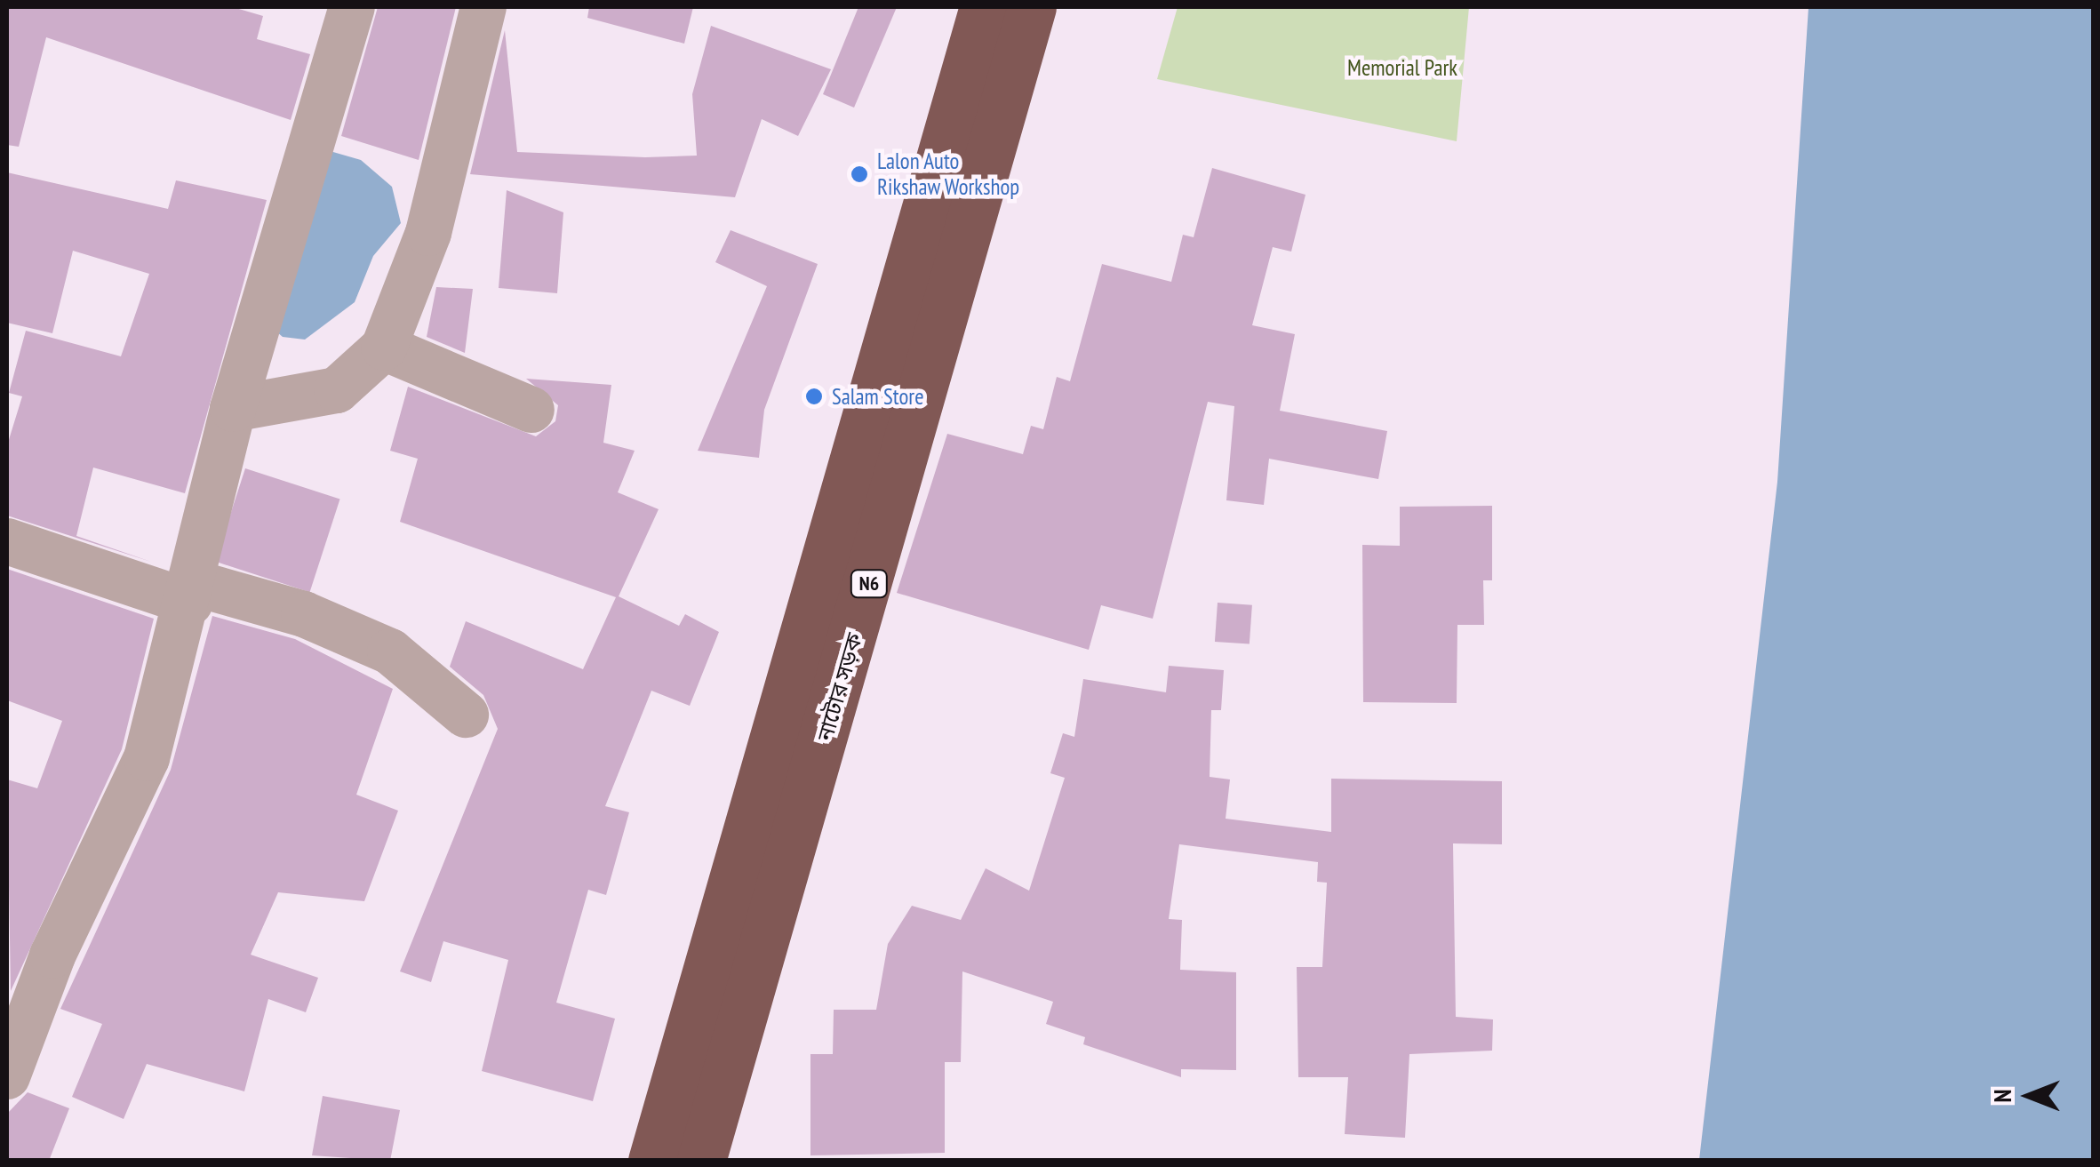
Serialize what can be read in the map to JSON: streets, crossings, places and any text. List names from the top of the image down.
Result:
{
  "streets": {
    "highway": ["N6", "নাটোর সড়ক"]
  },
  "parks": ["Memorial Park"],
  "places": ["Lalon Auto Rikshaw Workshop", "Salam Store"],
  "north": "left"
}
